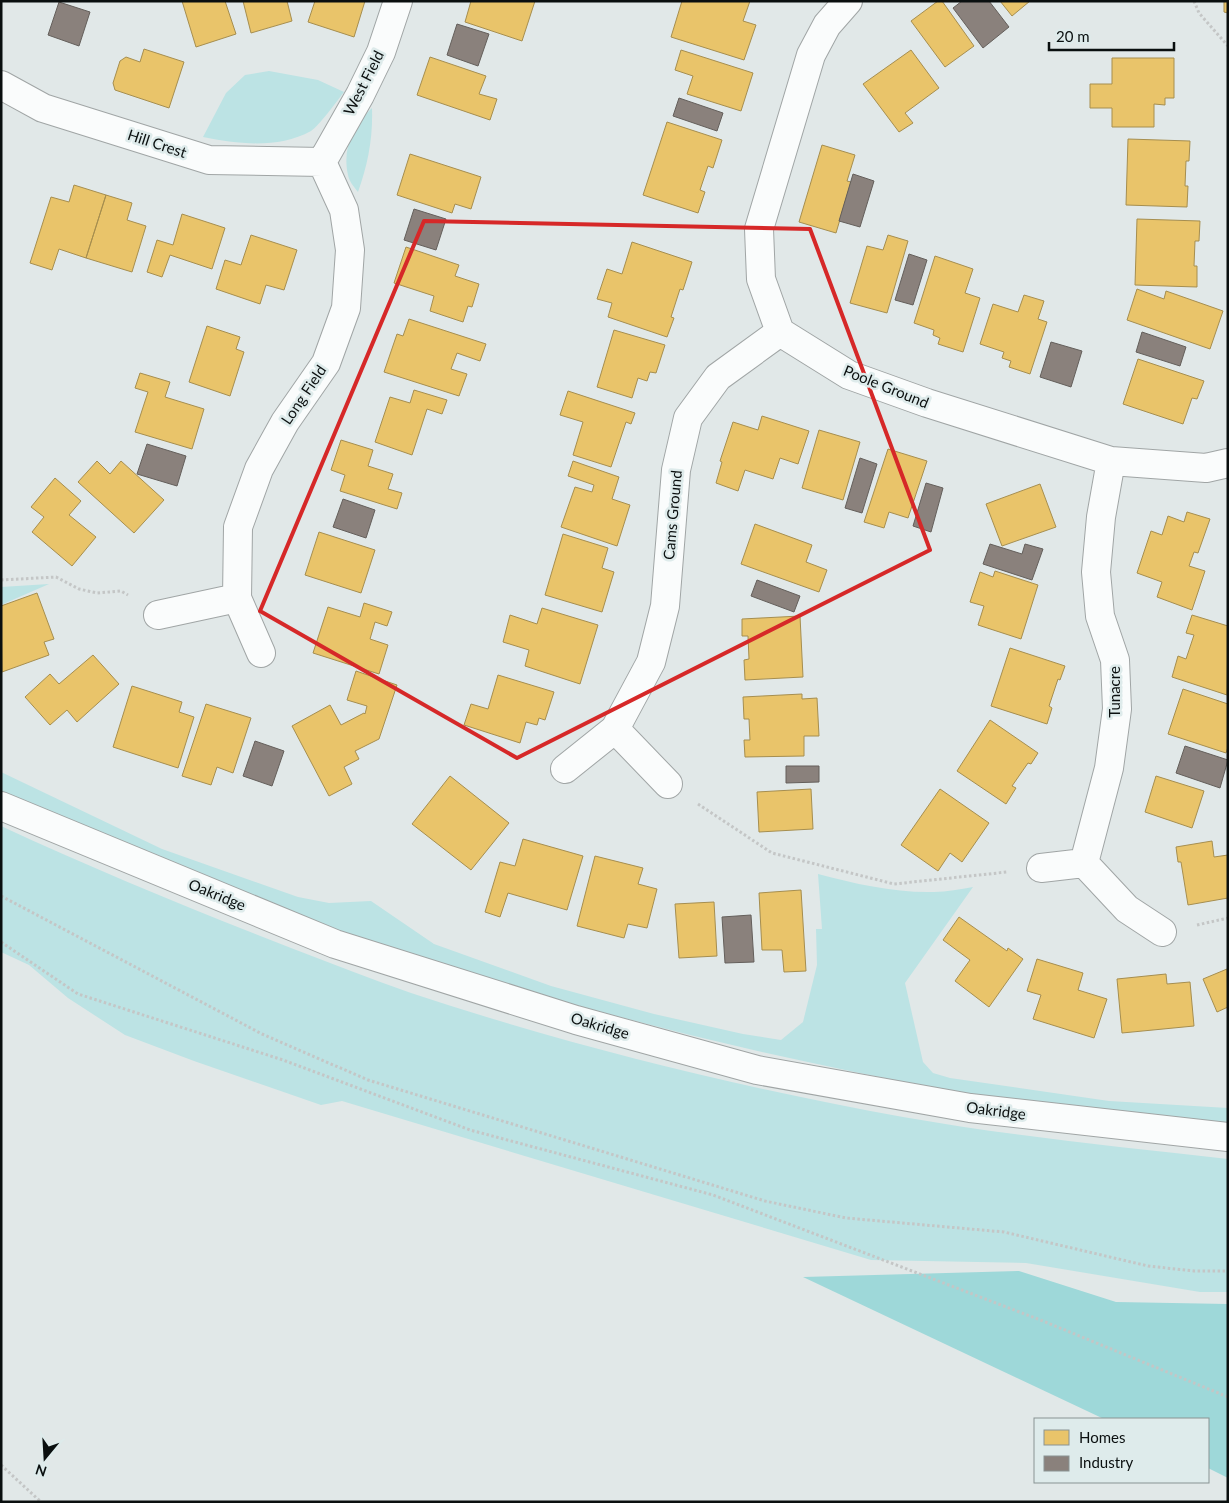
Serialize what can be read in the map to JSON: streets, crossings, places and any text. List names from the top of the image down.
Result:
{
  "streets": {
    "street": [
      "West Field",
      "Hill Crest",
      "Poole Ground",
      "Long Field",
      "Cams Ground",
      "Tunacre",
      "Oakridge"
    ]
  },
  "crossings": [
    ["West Field", "Hill Crest"],
    ["West Field", "Long Field"],
    ["Hill Crest", "Long Field"],
    ["Poole Ground", "Cams Ground"],
    ["Poole Ground", "Tunacre"]
  ],
  "legend": ["Homes", "Industry"],
  "scale_bar": "20 m",
  "north": "bottom"
}
